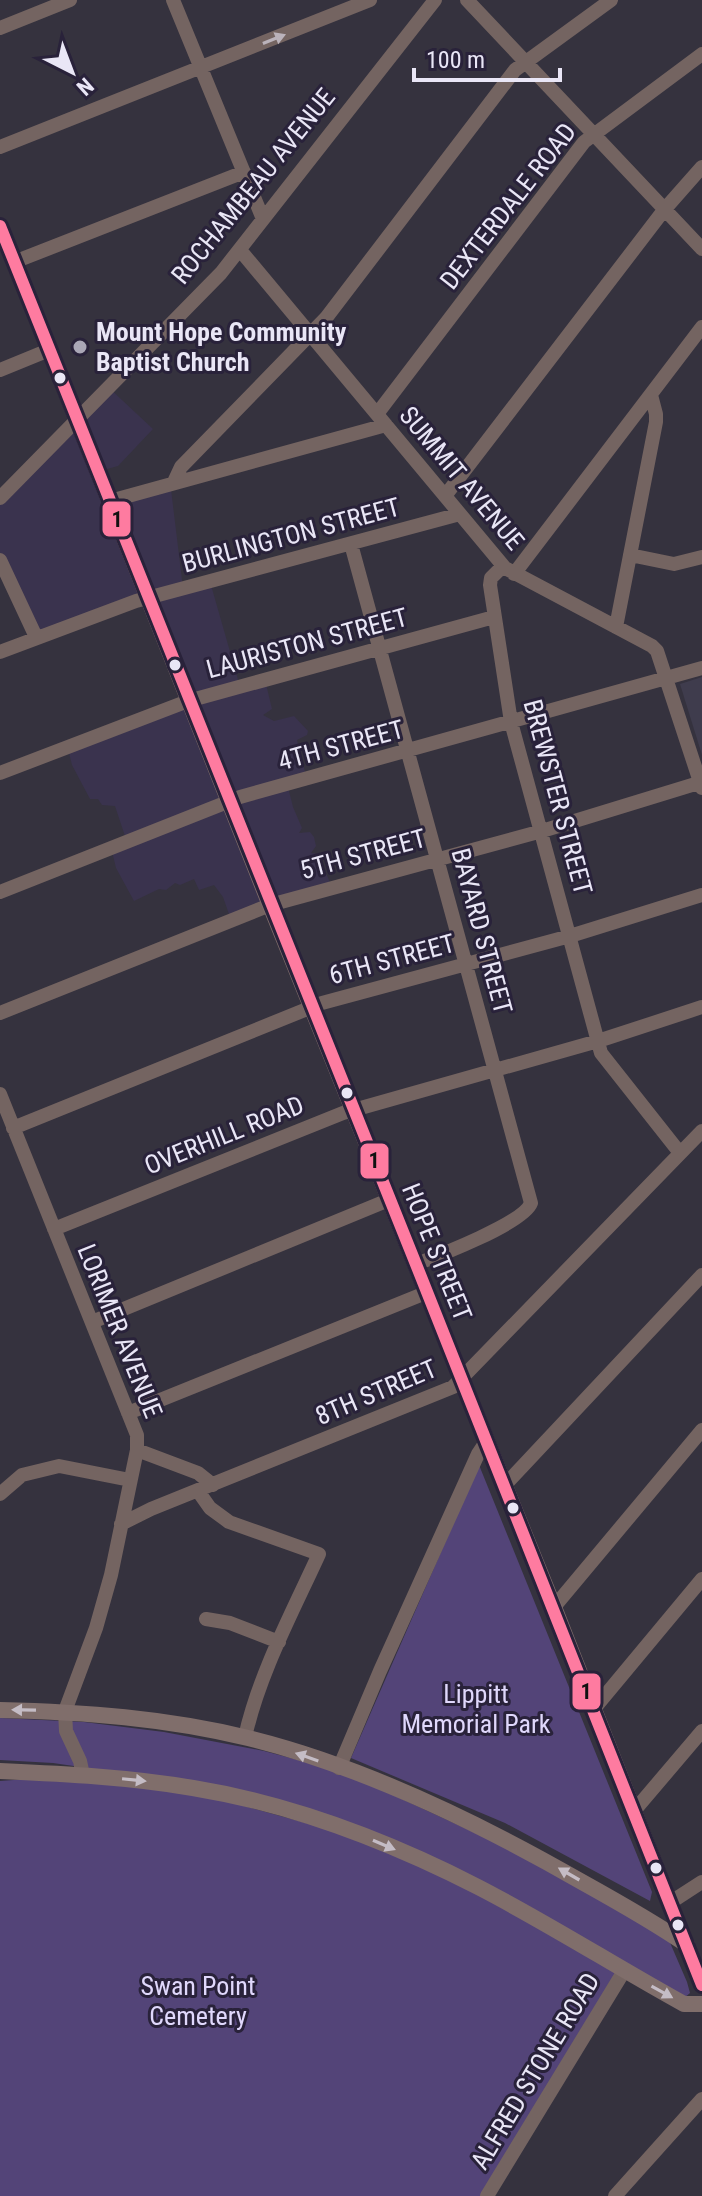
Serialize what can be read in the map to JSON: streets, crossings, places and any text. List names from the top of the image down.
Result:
{
  "streets": {
    "main road": ["HOPE STREET"],
    "street": [
      "ROCHAMBEAU AVENUE",
      "DEXTERDALE ROAD",
      "SUMMIT AVENUE",
      "BURLINGTON STREET",
      "LAURISTON STREET",
      "4TH STREET",
      "BREWSTER STREET",
      "5TH STREET",
      "BAYARD STREET",
      "6TH STREET",
      "OVERHILL ROAD",
      "LORIMER AVENUE",
      "8TH STREET",
      "ALFRED STONE ROAD"
    ]
  },
  "crossings": [
    ["ROCHAMBEAU AVENUE", "SUMMIT AVENUE"],
    ["ROCHAMBEAU AVENUE", "HOPE STREET"],
    ["DEXTERDALE ROAD", "SUMMIT AVENUE"],
    ["SUMMIT AVENUE", "BURLINGTON STREET"],
    ["SUMMIT AVENUE", "4TH STREET"],
    ["SUMMIT AVENUE", "BREWSTER STREET"],
    ["SUMMIT AVENUE", "5TH STREET"],
    ["BURLINGTON STREET", "BAYARD STREET"],
    ["BURLINGTON STREET", "HOPE STREET"],
    ["LAURISTON STREET", "BREWSTER STREET"],
    ["LAURISTON STREET", "BAYARD STREET"],
    ["LAURISTON STREET", "HOPE STREET"],
    ["4TH STREET", "BREWSTER STREET"],
    ["4TH STREET", "BAYARD STREET"],
    ["4TH STREET", "HOPE STREET"],
    ["BREWSTER STREET", "5TH STREET"],
    ["BREWSTER STREET", "6TH STREET"],
    ["BREWSTER STREET", "OVERHILL ROAD"],
    ["BREWSTER STREET", "8TH STREET"],
    ["5TH STREET", "BAYARD STREET"],
    ["5TH STREET", "HOPE STREET"],
    ["BAYARD STREET", "6TH STREET"],
    ["BAYARD STREET", "OVERHILL ROAD"],
    ["BAYARD STREET", "HOPE STREET"],
    ["6TH STREET", "HOPE STREET"],
    ["6TH STREET", "LORIMER AVENUE"],
    ["OVERHILL ROAD", "HOPE STREET"],
    ["OVERHILL ROAD", "LORIMER AVENUE"],
    ["HOPE STREET", "8TH STREET"],
    ["LORIMER AVENUE", "8TH STREET"]
  ],
  "parks": ["Lippitt Memorial Park", "Swan Point Cemetery"],
  "places": ["Mount Hope Community Baptist Church"],
  "lines": ["transit line 1"],
  "scale_bar": "100 m",
  "north": "bottom right"
}
